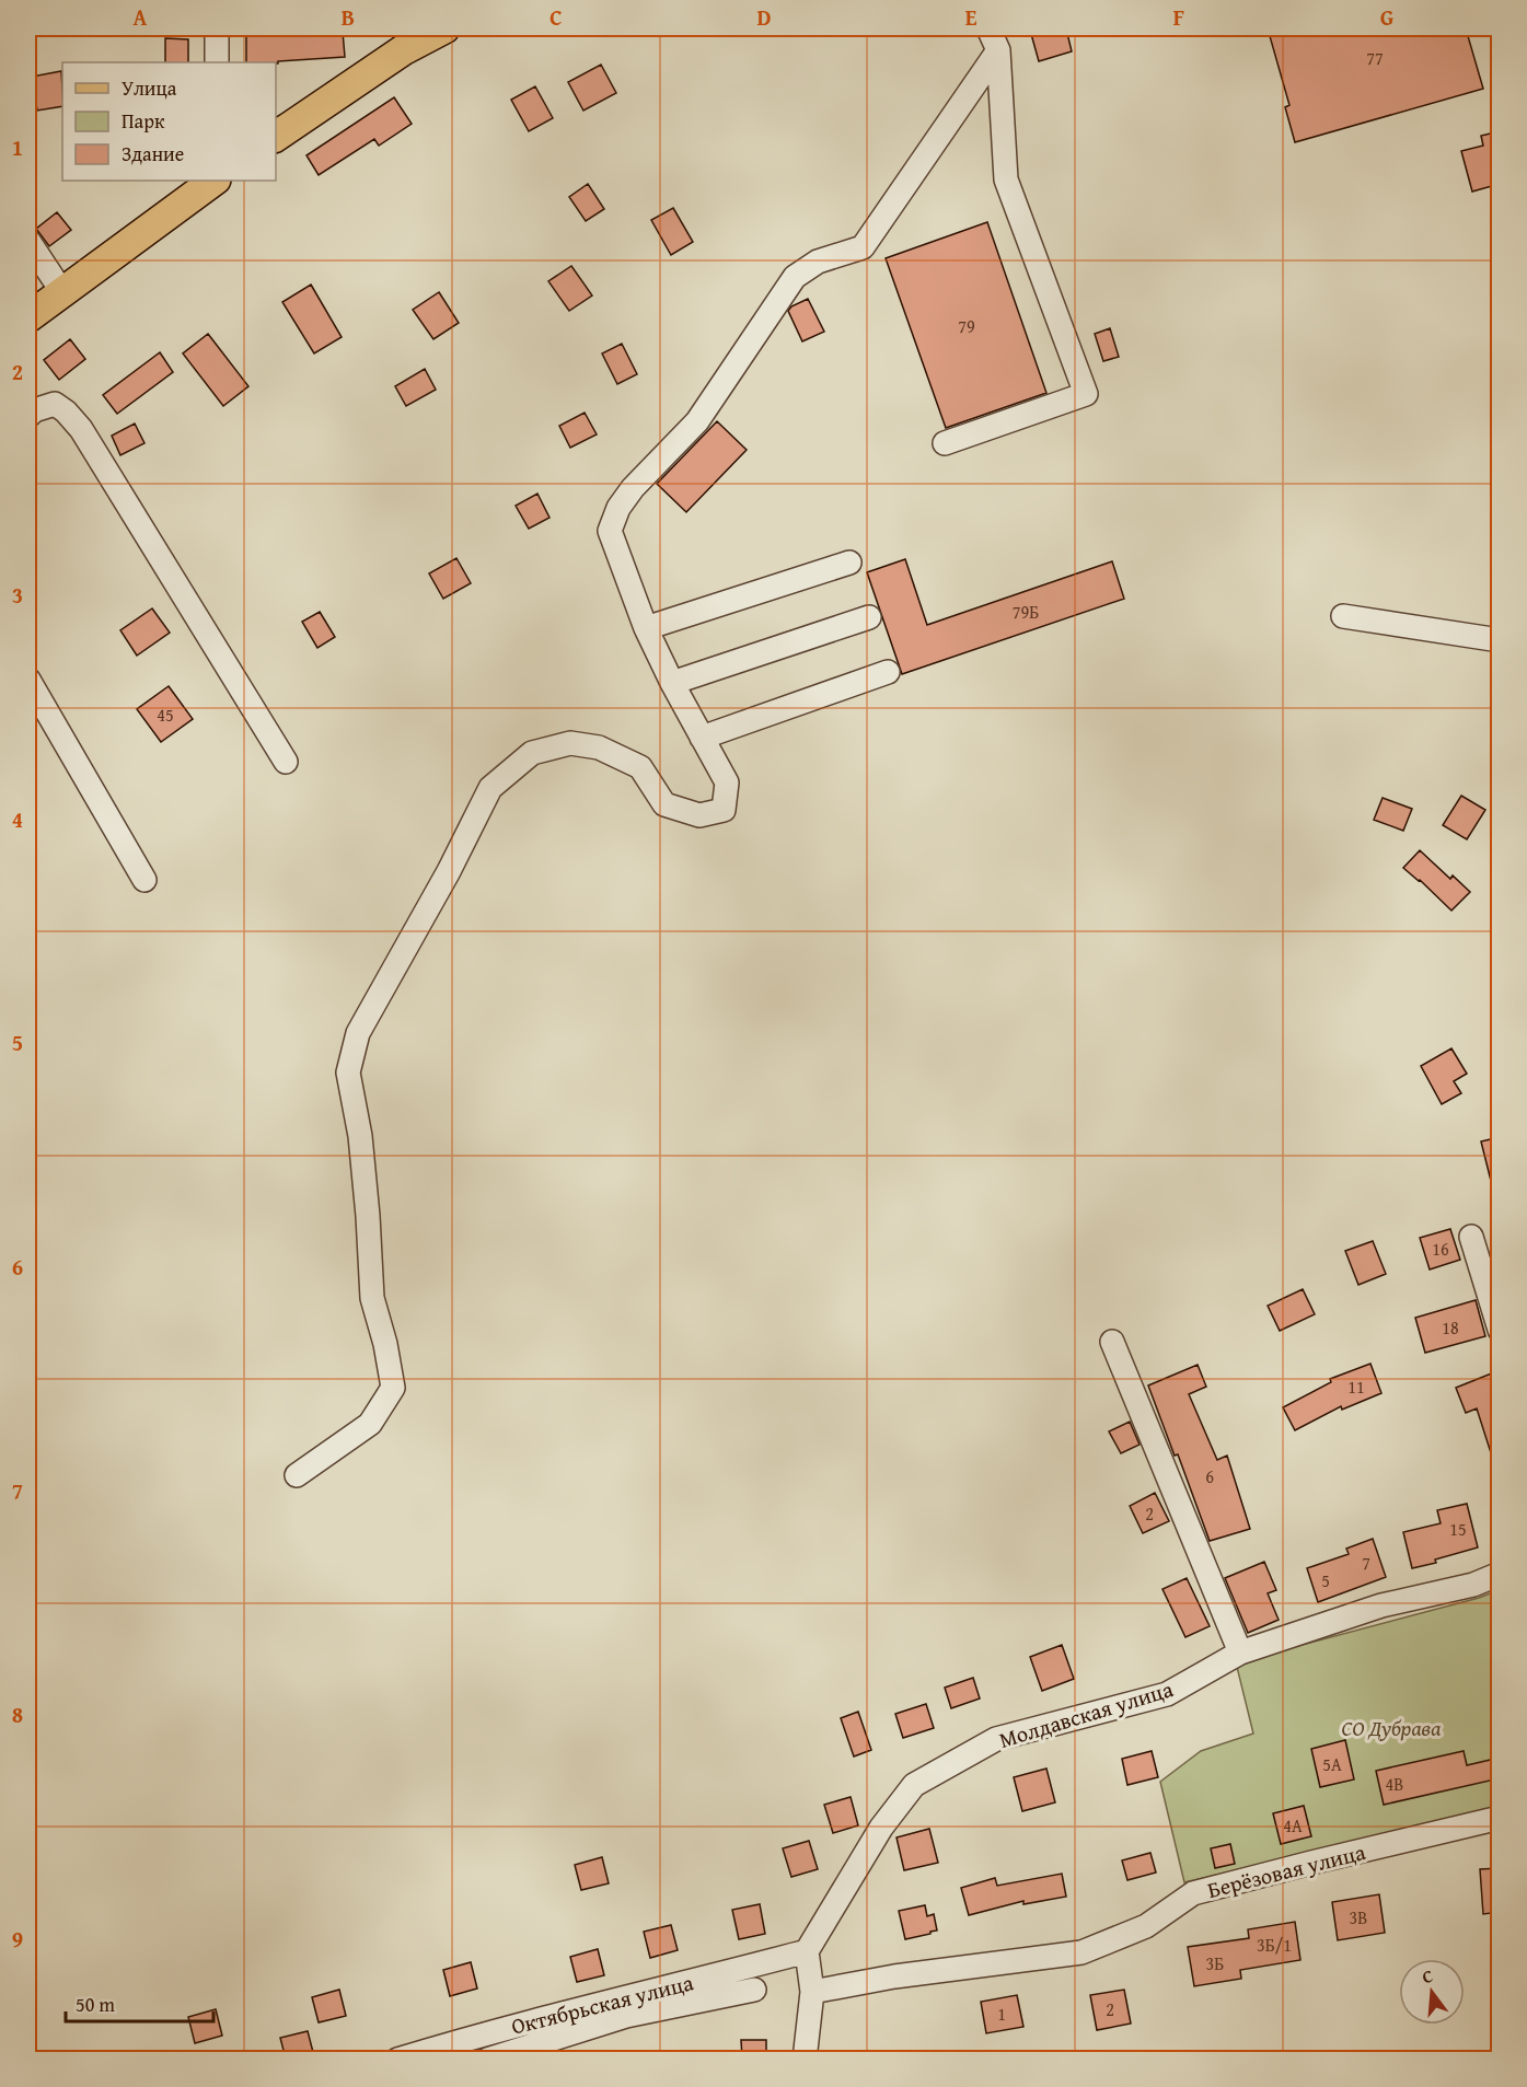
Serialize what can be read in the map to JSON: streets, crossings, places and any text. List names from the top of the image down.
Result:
{
  "streets": {
    "street": ["Молдавская улица", "Берёзовая улица", "Октябрьская улица"]
  },
  "crossings": [
    ["Молдавская улица", "Октябрьская улица"]
  ],
  "parks": ["СО Дубрава"],
  "house_numbers": [
    "77",
    "79",
    "79Б",
    "45",
    "16",
    "18",
    "11",
    "6",
    "2",
    "15",
    "7",
    "5",
    "5А",
    "4В",
    "4А",
    "3В",
    "3Б/1",
    "3Б",
    "2",
    "1"
  ],
  "legend": ["Улица", "Парк", "Здание"],
  "scale_bar": "50 m",
  "north": "top",
  "grid": {
    "columns": [
      "A",
      "B",
      "C",
      "D",
      "E",
      "F",
      "G"
    ],
    "rows": [
      "1",
      "2",
      "3",
      "4",
      "5",
      "6",
      "7",
      "8",
      "9"
    ]
  }
}
